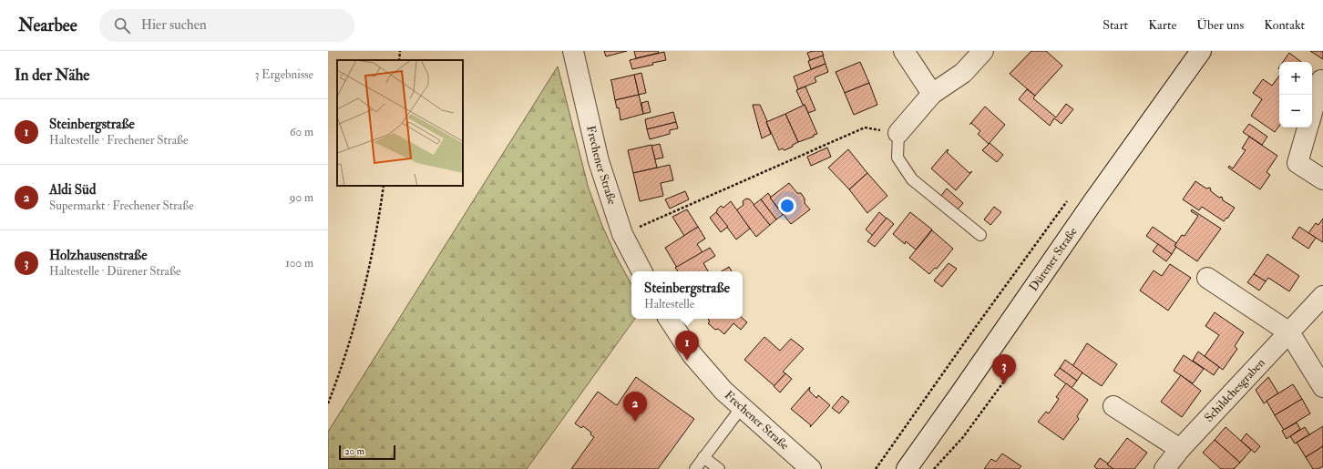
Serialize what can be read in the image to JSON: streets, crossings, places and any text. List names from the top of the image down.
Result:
{
  "streets": {
    "street": ["Frechener Straße", "Dürener Straße", "Schildchesgraben"]
  },
  "scale_bar": "20 m",
  "page": {
    "header": "Nearbee",
    "search": "Hier suchen",
    "nav": [
      "Start",
      "Karte",
      "Über uns",
      "Kontakt"
    ],
    "heading": ["In der Nähe", "3 Ergebnisse"],
    "map_buttons": ["+", "−"],
    "list": [
      {
        "mark": "1",
        "name": "Steinbergstraße",
        "note": "Haltestelle · Frechener Straße",
        "value": "60 m"
      },
      {
        "mark": "2",
        "name": "Aldi Süd",
        "note": "Supermarkt · Frechener Straße",
        "value": "90 m"
      },
      {
        "mark": "3",
        "name": "Holzhausenstraße",
        "note": "Haltestelle · Dürener Straße",
        "value": "100 m"
      }
    ],
    "popup": ["Steinbergstraße", "Haltestelle"],
    "pins": ["1", "3", "2"],
    "scale": "20 m"
  }
}
